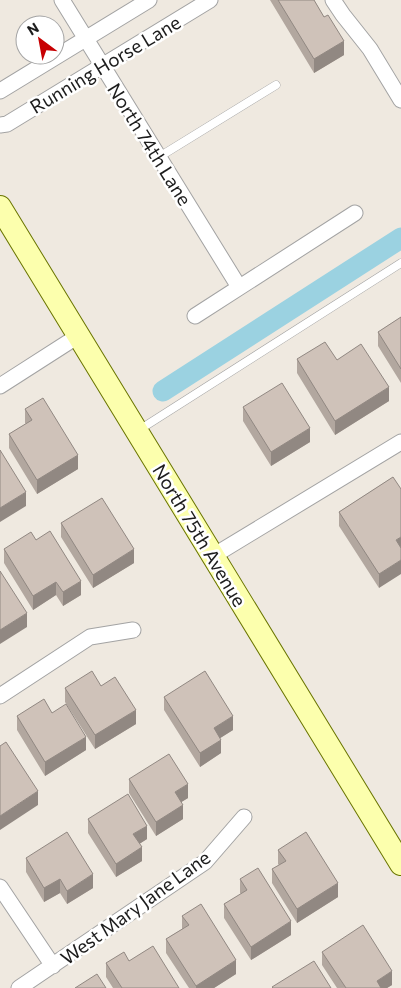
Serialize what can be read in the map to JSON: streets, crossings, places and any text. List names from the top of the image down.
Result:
{
  "streets": {
    "main road": ["North 75th Avenue"],
    "street": ["Running Horse Lane", "North 74th Lane", "West Mary Jane Lane"]
  },
  "crossings": [
    ["Running Horse Lane", "North 74th Lane"]
  ],
  "north": "top left"
}
